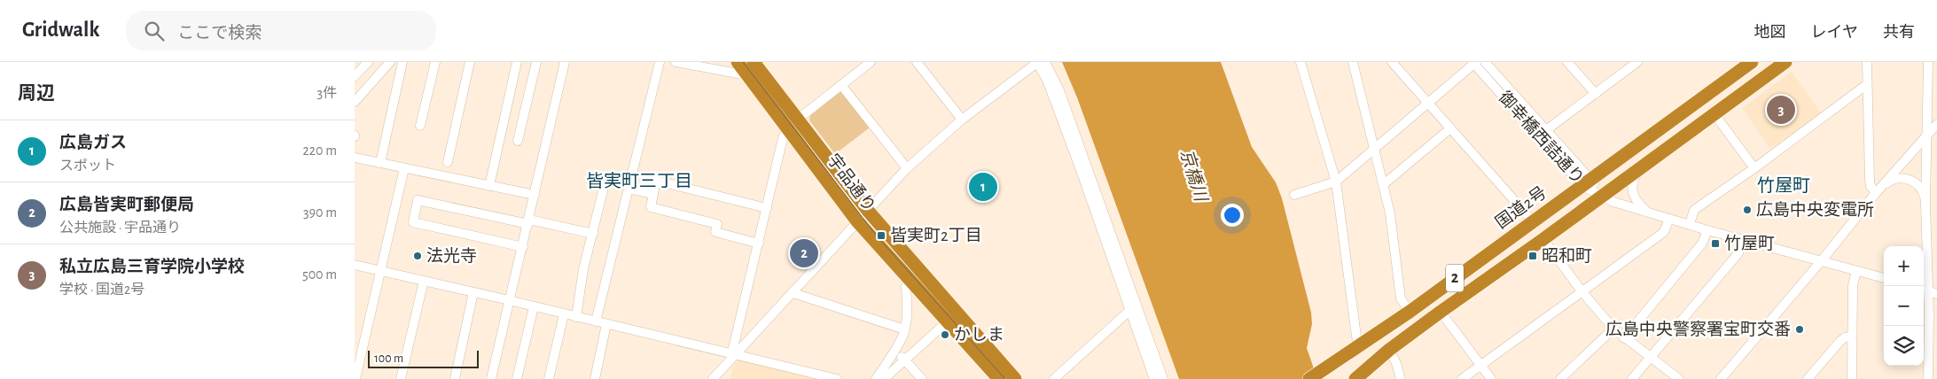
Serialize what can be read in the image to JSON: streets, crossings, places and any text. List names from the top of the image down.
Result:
{
  "streets": {
    "highway": ["宇品通り", "国道2号", "2"],
    "street": ["御幸橋西詰通り"]
  },
  "crossings": [
    ["御幸橋西詰通り", "国道2号"],
    ["御幸橋西詰通り", "2"]
  ],
  "districts": ["皆実町三丁目", "竹屋町"],
  "water": ["京橋川"],
  "places": {
    "other": [
      "広島中央変電所",
      "法光寺",
      "広島中央警察署宝町交番",
      "かしま"
    ],
    "transit": ["皆実町2丁目", "竹屋町", "昭和町"]
  },
  "scale_bar": "100 m",
  "page": {
    "header": "Gridwalk",
    "search": "ここで検索",
    "nav": ["地図", "レイヤ", "共有"],
    "heading": ["周辺", "3件"],
    "pins": ["3", "1", "2"],
    "list": [
      {
        "mark": "1",
        "name": "広島ガス",
        "note": "スポット",
        "value": "220 m"
      },
      {
        "mark": "2",
        "name": "広島皆実町郵便局",
        "note": "公共施設 · 宇品通り",
        "value": "390 m"
      },
      {
        "mark": "3",
        "name": "私立広島三育学院小学校",
        "note": "学校 · 国道2号",
        "value": "500 m"
      }
    ],
    "map_buttons": ["+", "−"],
    "scale": "100 m"
  }
}
